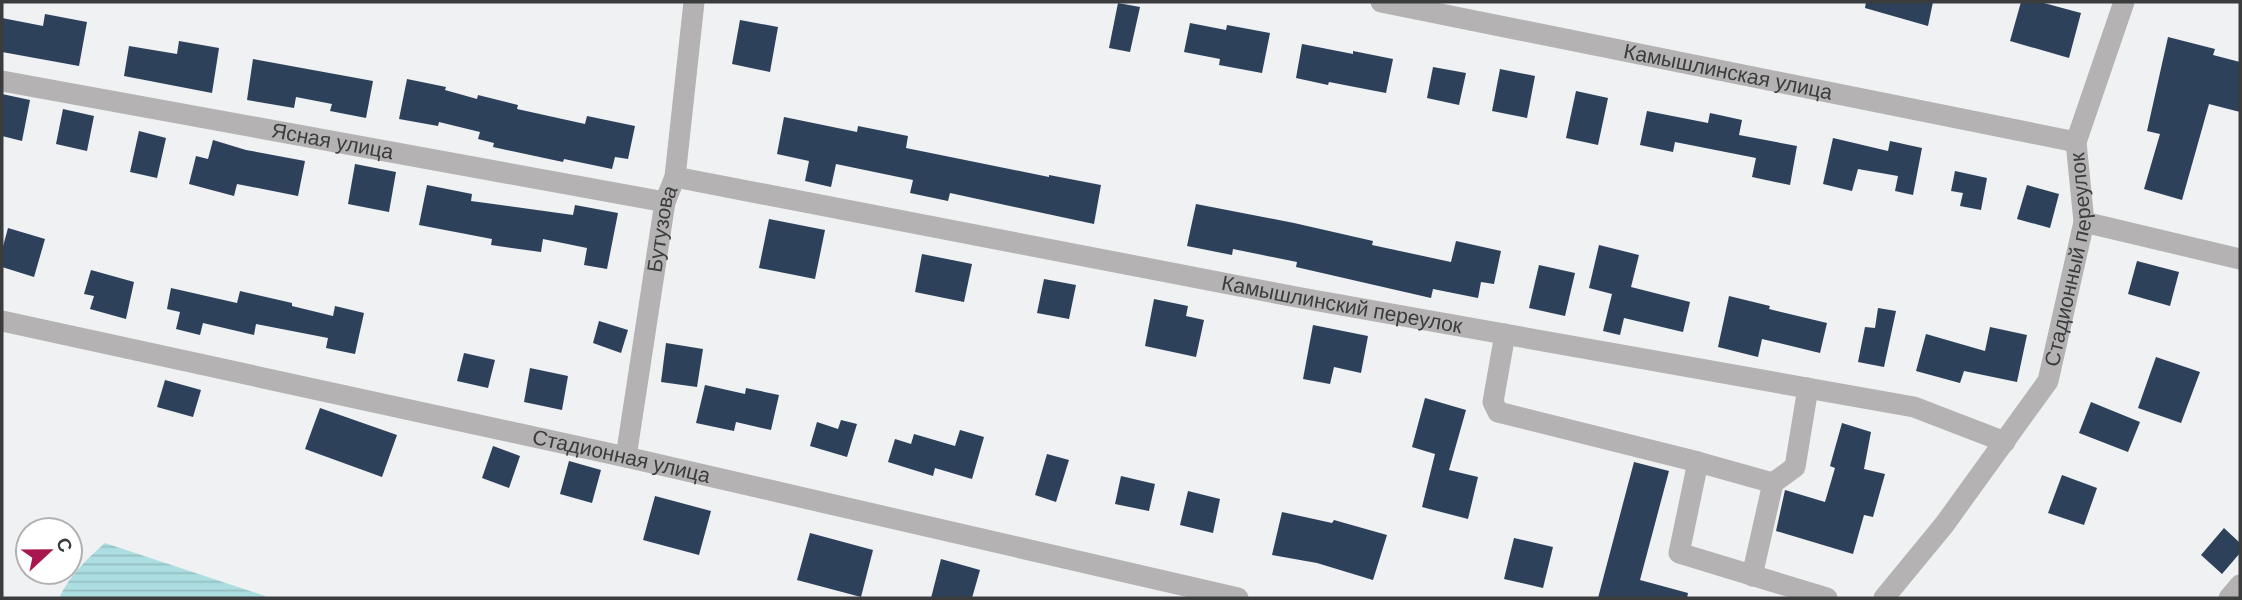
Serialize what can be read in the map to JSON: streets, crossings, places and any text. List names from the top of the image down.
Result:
{
  "streets": {
    "street": [
      "Камышлинская улица",
      "Ясная улица",
      "Бутузова",
      "Стадионный переулок",
      "Камышлинский переулок",
      "Стадионная улица"
    ]
  },
  "crossings": [
    ["Камышлинская улица", "Стадионный переулок"],
    ["Ясная улица", "Бутузова"],
    ["Бутузова", "Камышлинский переулок"],
    ["Бутузова", "Стадионная улица"],
    ["Стадионный переулок", "Камышлинский переулок"]
  ],
  "north": "right"
}
